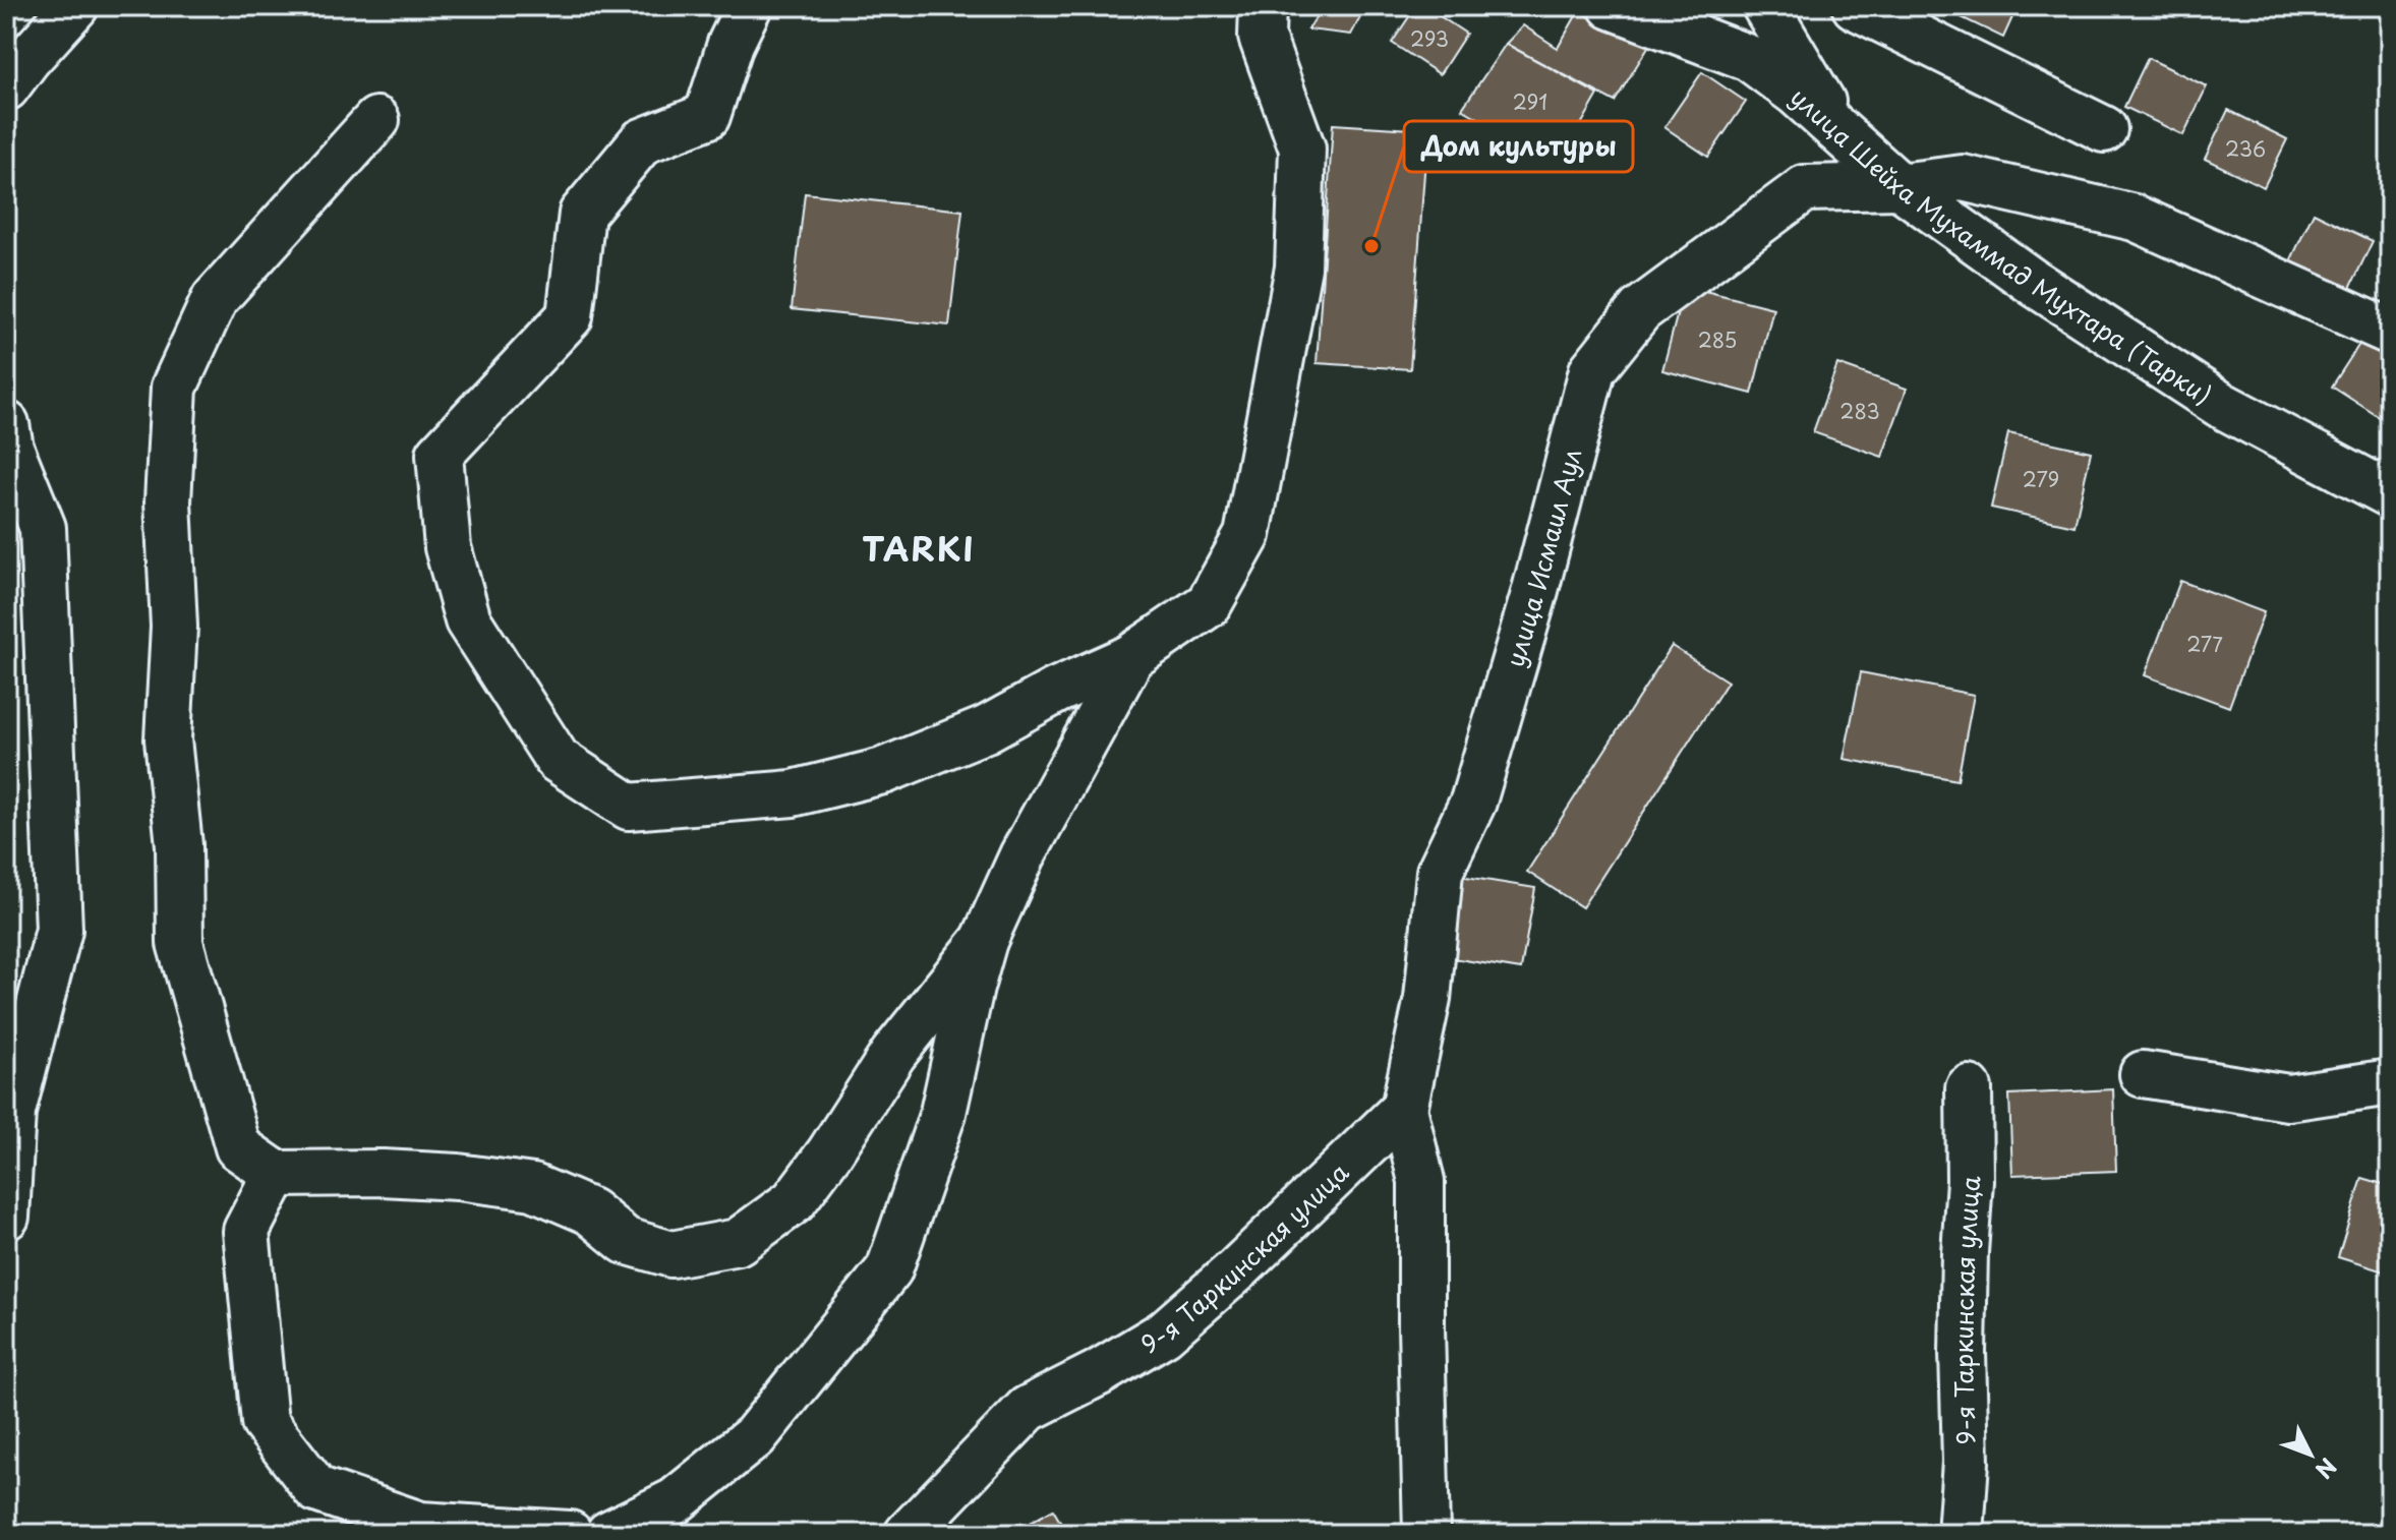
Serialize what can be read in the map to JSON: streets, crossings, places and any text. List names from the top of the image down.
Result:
{
  "streets": {
    "street": ["улица Шейха Мухаммад Мухтара (Тарки)", "улица Исмаил Аул", "9-я Таркинская улица"]
  },
  "crossings": [
    ["улица Шейха Мухаммад Мухтара (Тарки)", "улица Исмаил Аул"],
    ["улица Исмаил Аул", "9-я Таркинская улица"]
  ],
  "districts": ["TARKI"],
  "places": ["Дом культуры"],
  "house_numbers": [
    "293",
    "291",
    "236",
    "285",
    "283",
    "279",
    "277"
  ],
  "north": "bottom right"
}
